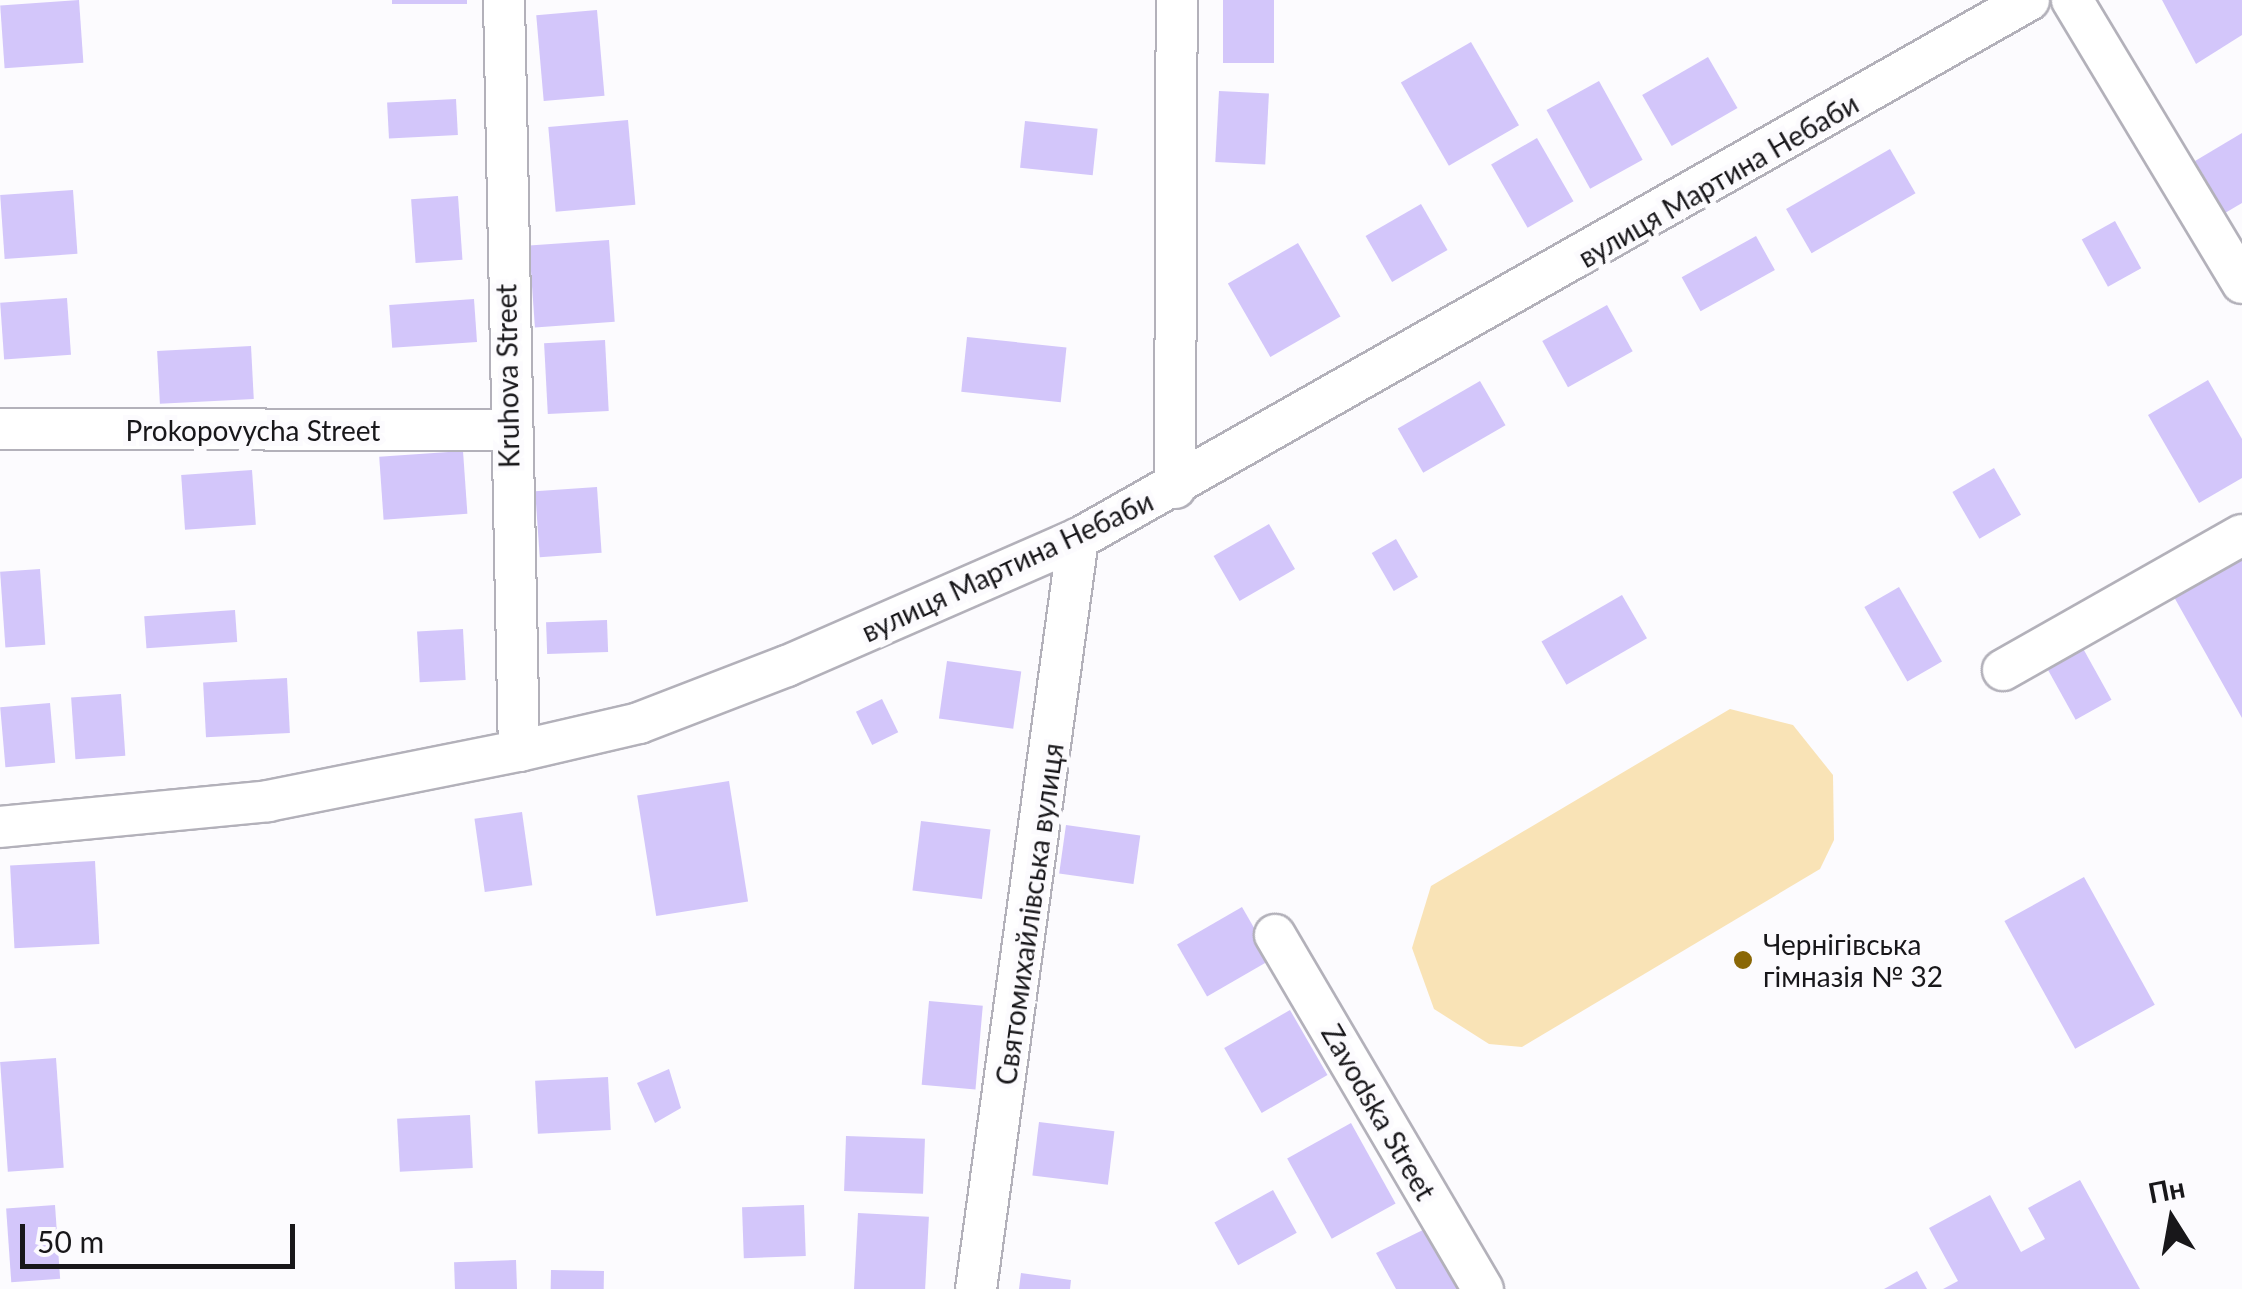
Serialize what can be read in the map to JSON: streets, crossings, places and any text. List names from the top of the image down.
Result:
{
  "streets": {
    "street": [
      "вулиця Мартина Небаби",
      "Kruhova Street",
      "Prokopovycha Street",
      "Святомихайлівська вулиця",
      "Zavodska Street"
    ]
  },
  "crossings": [
    ["вулиця Мартина Небаби", "Kruhova Street"],
    ["вулиця Мартина Небаби", "Святомихайлівська вулиця"],
    ["Kruhova Street", "Prokopovycha Street"]
  ],
  "places": ["Чернігівська гімназія № 32"],
  "scale_bar": "50 m",
  "north": "top"
}
